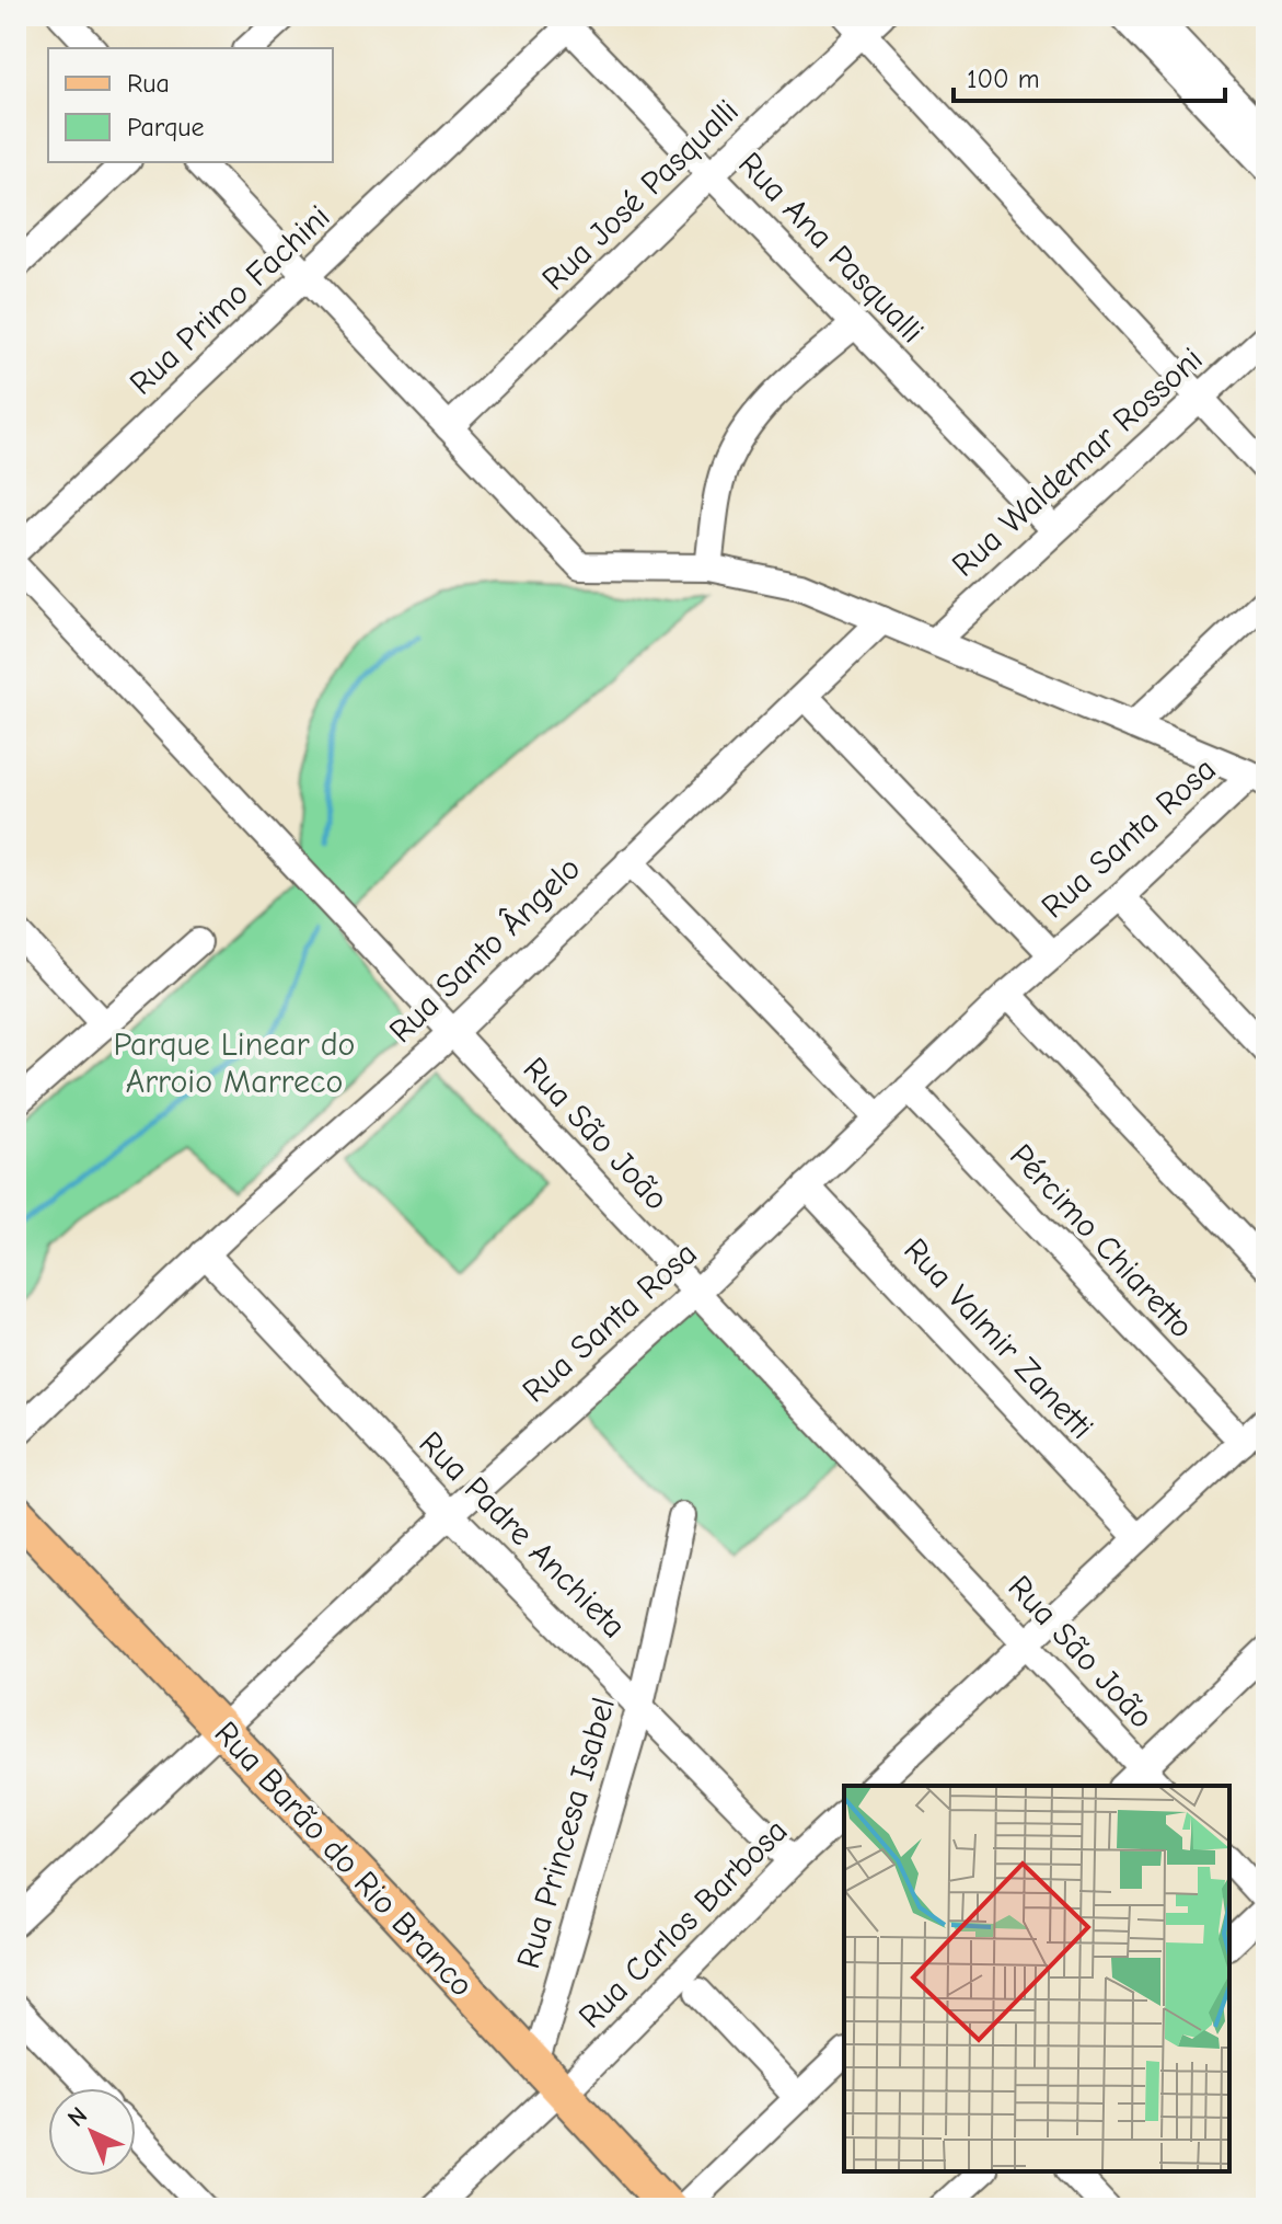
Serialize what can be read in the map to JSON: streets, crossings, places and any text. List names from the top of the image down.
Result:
{
  "streets": {
    "main road": ["Rua Barão do Rio Branco"],
    "street": [
      "Rua José Pasqualli",
      "Rua Ana Pasqualli",
      "Rua Primo Fachini",
      "Rua Waldemar Rossoni",
      "Rua Santa Rosa",
      "Rua Santo Ângelo",
      "Rua São João",
      "Pércimo Chiaretto",
      "Rua Valmir Zanetti",
      "Rua Padre Anchieta",
      "Rua Princesa Isabel",
      "Rua Carlos Barbosa"
    ]
  },
  "crossings": [
    ["Rua José Pasqualli", "Rua Ana Pasqualli"],
    ["Rua Ana Pasqualli", "Rua Primo Fachini"],
    ["Rua Ana Pasqualli", "Rua Waldemar Rossoni"],
    ["Rua Santa Rosa", "Rua São João"],
    ["Rua Santa Rosa", "Pércimo Chiaretto"],
    ["Rua Santa Rosa", "Rua Valmir Zanetti"],
    ["Rua Santa Rosa", "Rua Padre Anchieta"],
    ["Rua Santa Rosa", "Rua Barão do Rio Branco"],
    ["Rua Santo Ângelo", "Rua São João"],
    ["Rua Santo Ângelo", "Rua Padre Anchieta"],
    ["Rua Padre Anchieta", "Rua Princesa Isabel"],
    ["Rua Padre Anchieta", "Rua Carlos Barbosa"],
    ["Rua Princesa Isabel", "Rua Barão do Rio Branco"],
    ["Rua Princesa Isabel", "Rua Carlos Barbosa"],
    ["Rua Barão do Rio Branco", "Rua Carlos Barbosa"]
  ],
  "parks": ["Parque Linear do Arroio Marreco"],
  "legend": ["Rua", "Parque"],
  "scale_bar": "100 m",
  "north": "top left"
}
